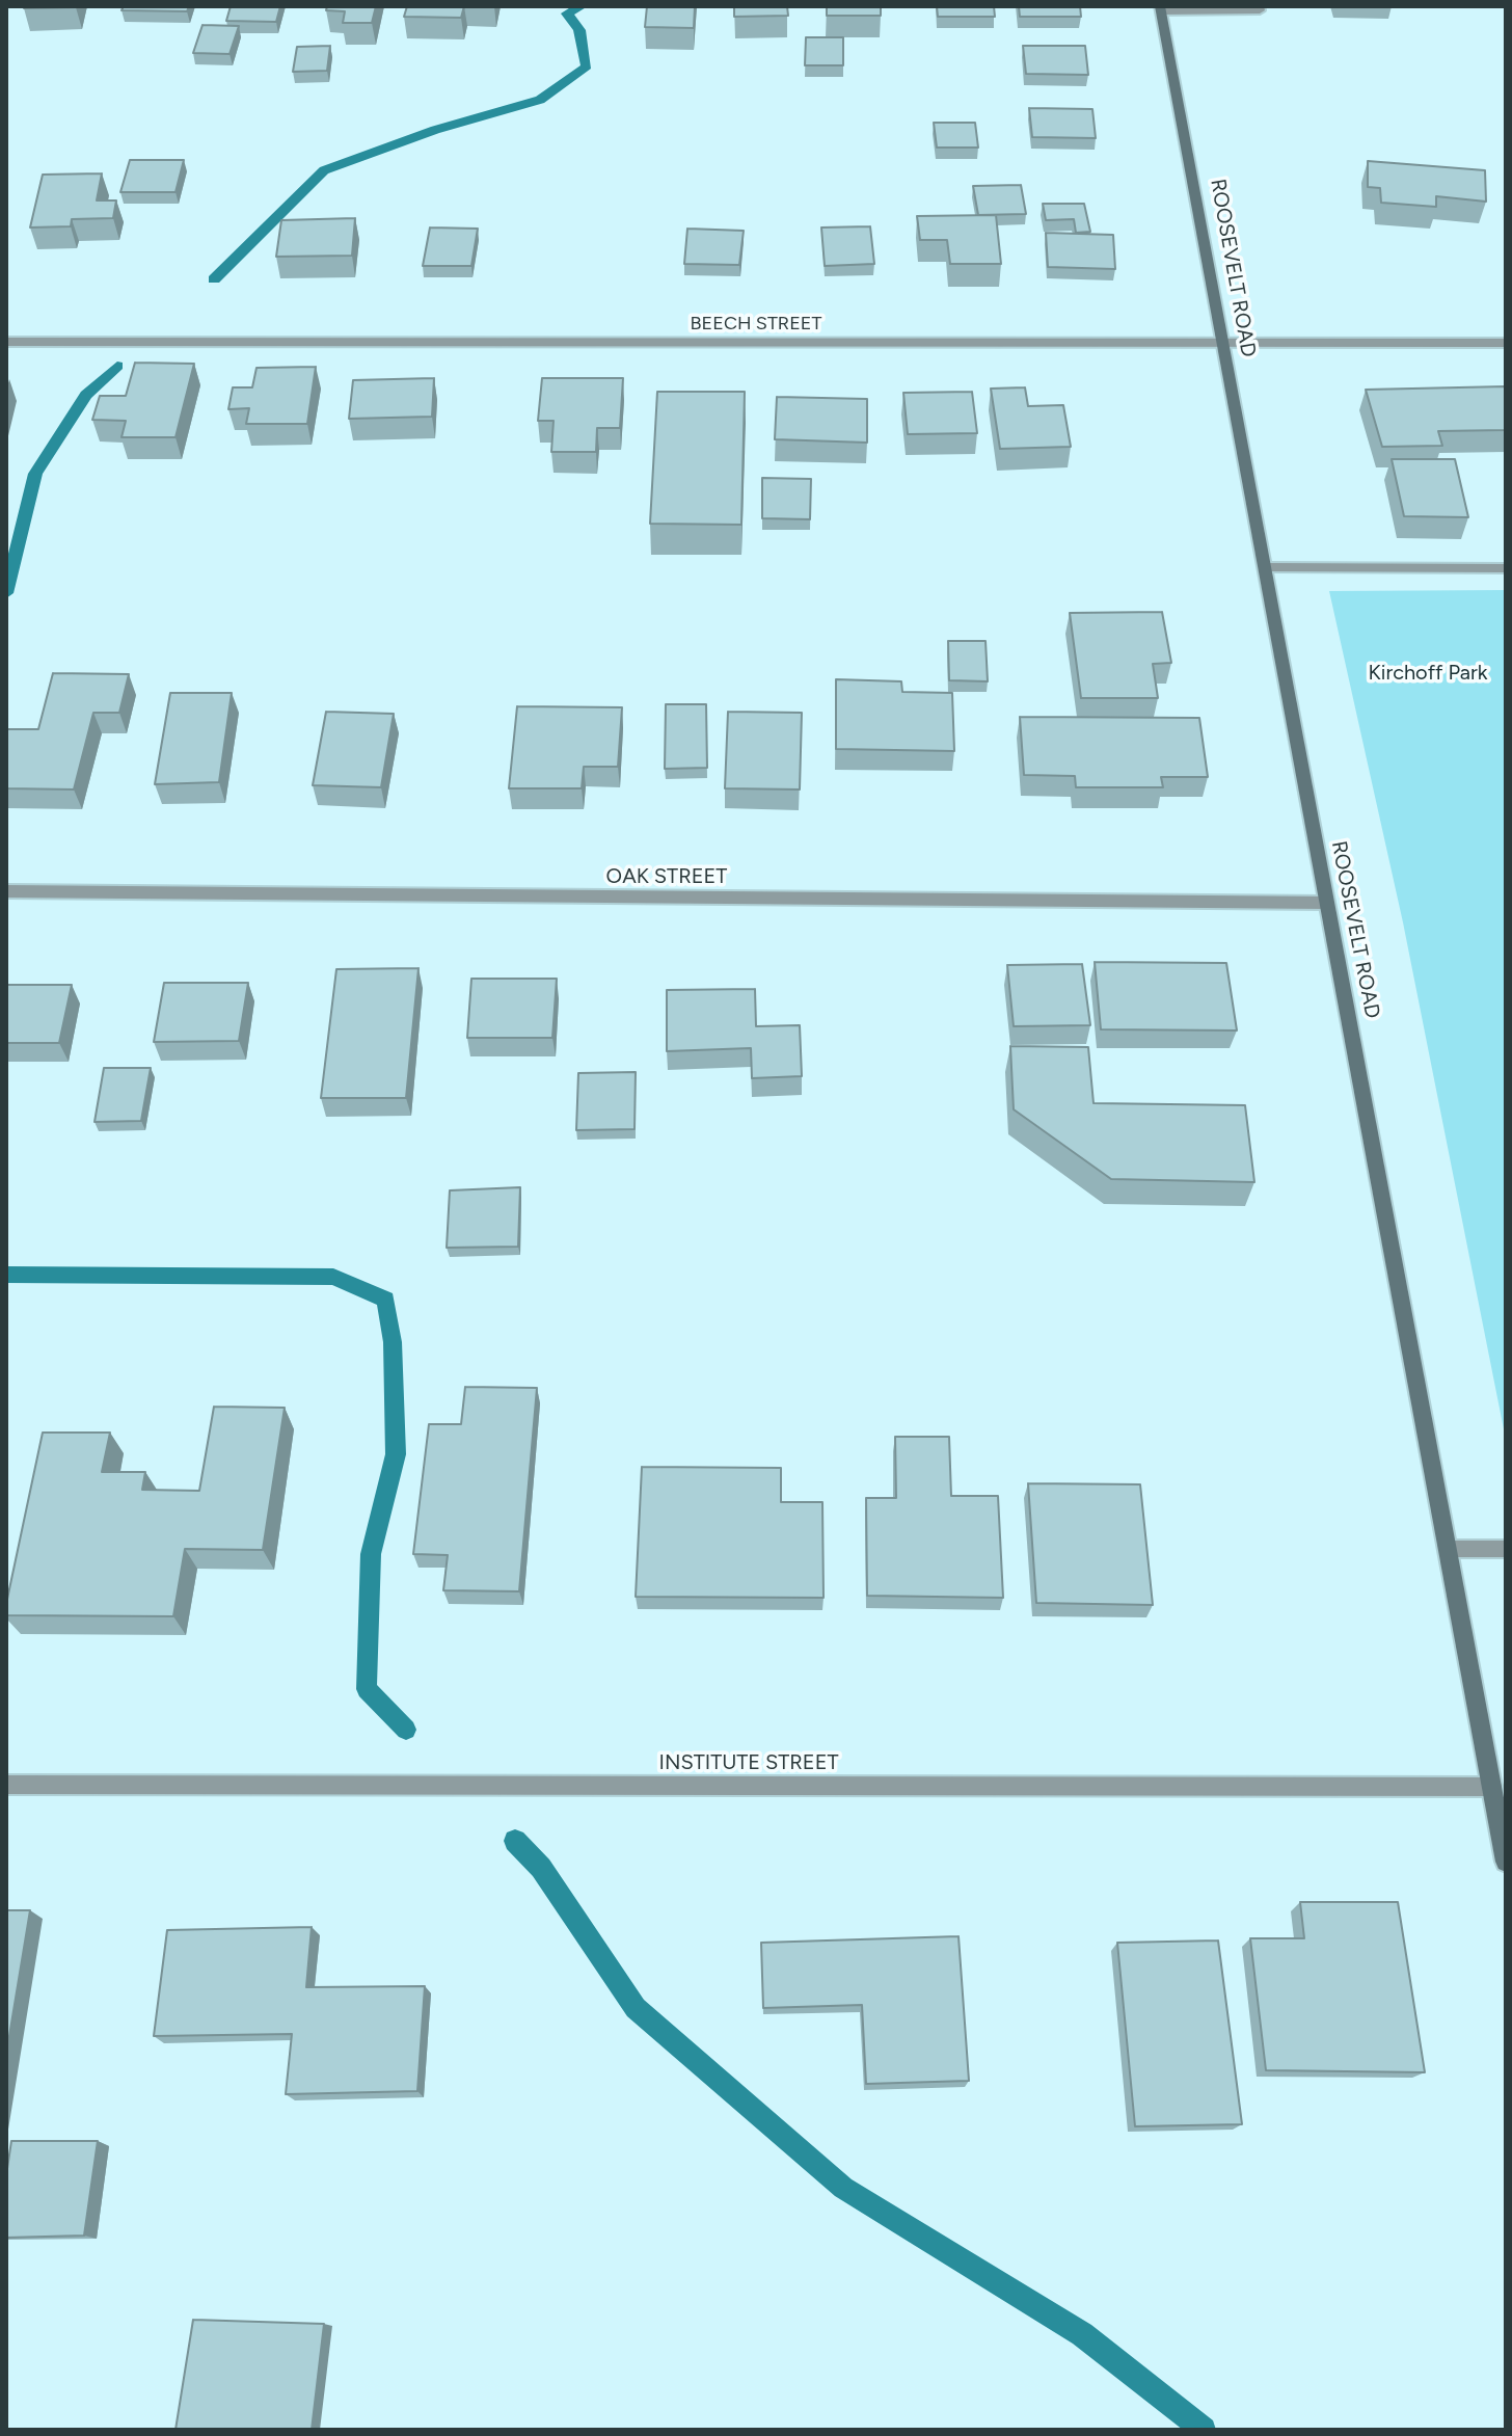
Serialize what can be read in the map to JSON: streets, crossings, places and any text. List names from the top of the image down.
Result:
{
  "streets": {
    "street": [
      "ROOSEVELT ROAD",
      "BEECH STREET",
      "OAK STREET",
      "INSTITUTE STREET"
    ]
  },
  "crossings": [
    ["ROOSEVELT ROAD", "BEECH STREET"],
    ["ROOSEVELT ROAD", "OAK STREET"],
    ["ROOSEVELT ROAD", "INSTITUTE STREET"]
  ],
  "parks": ["Kirchoff Park"]
}
